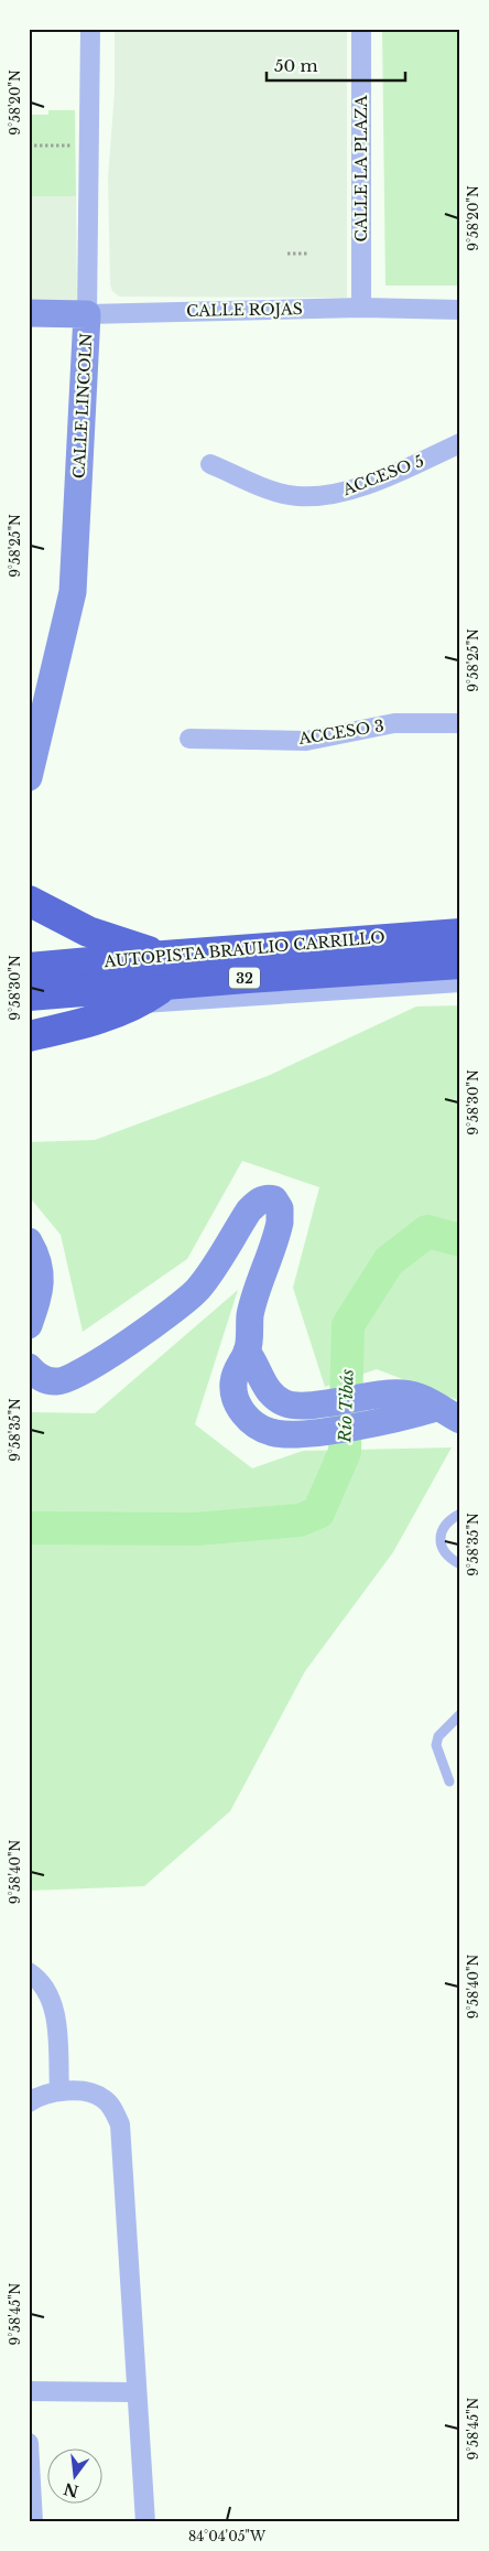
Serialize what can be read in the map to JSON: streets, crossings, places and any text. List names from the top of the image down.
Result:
{
  "streets": {
    "highway": ["AUTOPISTA BRAULIO CARRILLO", "32"],
    "street": [
      "CALLE LA PLAZA",
      "CALLE ROJAS",
      "CALLE LINCOLN",
      "ACCESO 5",
      "ACCESO 3"
    ]
  },
  "crossings": [
    ["CALLE LA PLAZA", "CALLE ROJAS"],
    ["CALLE ROJAS", "CALLE LINCOLN"]
  ],
  "water": ["Río Tibás"],
  "scale_bar": "50 m",
  "north": "bottom",
  "coordinates": [
    "9°58'20\"N",
    "9°58'25\"N",
    "9°58'30\"N",
    "9°58'35\"N",
    "9°58'40\"N",
    "9°58'45\"N",
    "84°04'05\"W"
  ]
}
